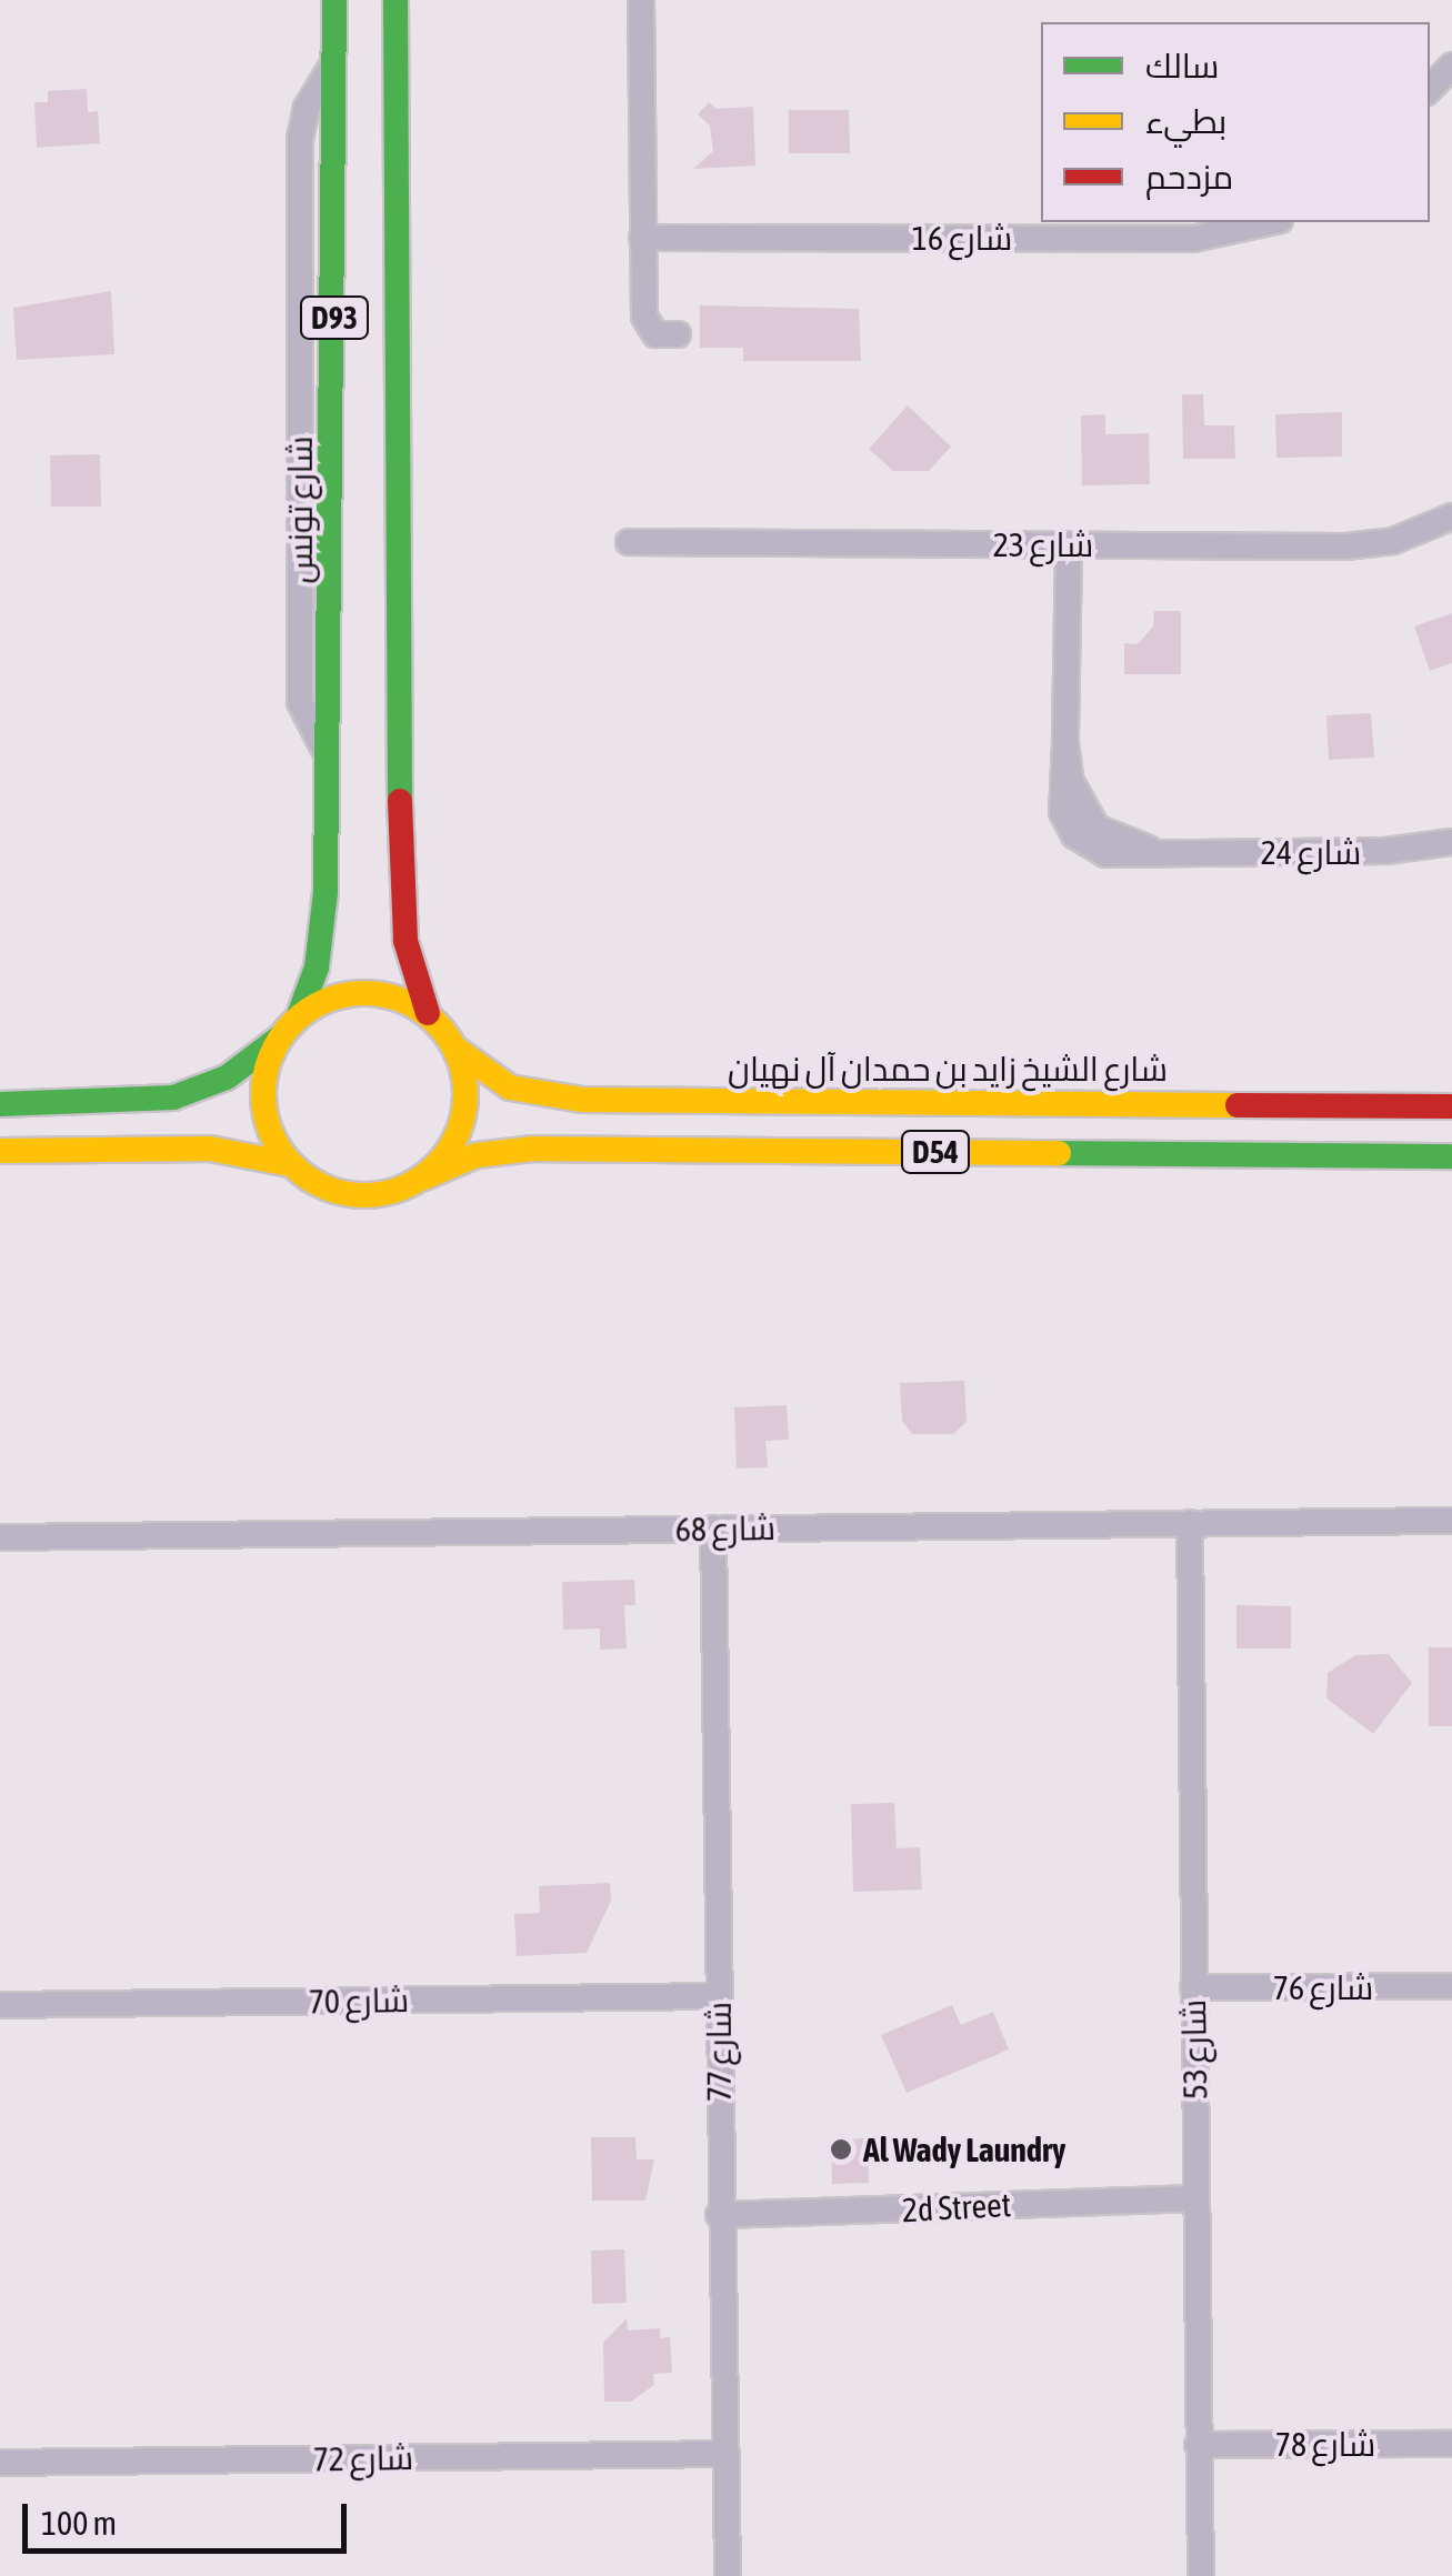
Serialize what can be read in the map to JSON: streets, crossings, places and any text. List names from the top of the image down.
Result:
{
  "streets": {
    "main road": [
      "D93",
      "شارع تونس",
      "شارع الشيخ زايد بن حمدان آل نهيان",
      "D54"
    ],
    "street": [
      "شارع 16",
      "شارع 23",
      "شارع 24",
      "شارع 68",
      "شارع 76",
      "شارع 70",
      "شارع 53",
      "شارع 77",
      "2d Street",
      "شارع 78",
      "شارع 72"
    ]
  },
  "crossings": [
    ["D93", "شارع تونس"],
    ["D93", "شارع الشيخ زايد بن حمدان آل نهيان"],
    ["D93", "D54"],
    ["شارع تونس", "شارع الشيخ زايد بن حمدان آل نهيان"],
    ["شارع تونس", "D54"],
    ["شارع 23", "شارع 24"],
    ["شارع الشيخ زايد بن حمدان آل نهيان", "D54"],
    ["شارع 68", "شارع 53"],
    ["شارع 68", "شارع 77"],
    ["شارع 76", "شارع 53"],
    ["شارع 70", "شارع 77"],
    ["شارع 53", "2d Street"],
    ["شارع 53", "شارع 78"],
    ["شارع 77", "2d Street"],
    ["شارع 77", "شارع 72"]
  ],
  "places": ["Al Wady Laundry"],
  "legend": ["سالك", "بطيء", "مزدحم"],
  "scale_bar": "100 m"
}
